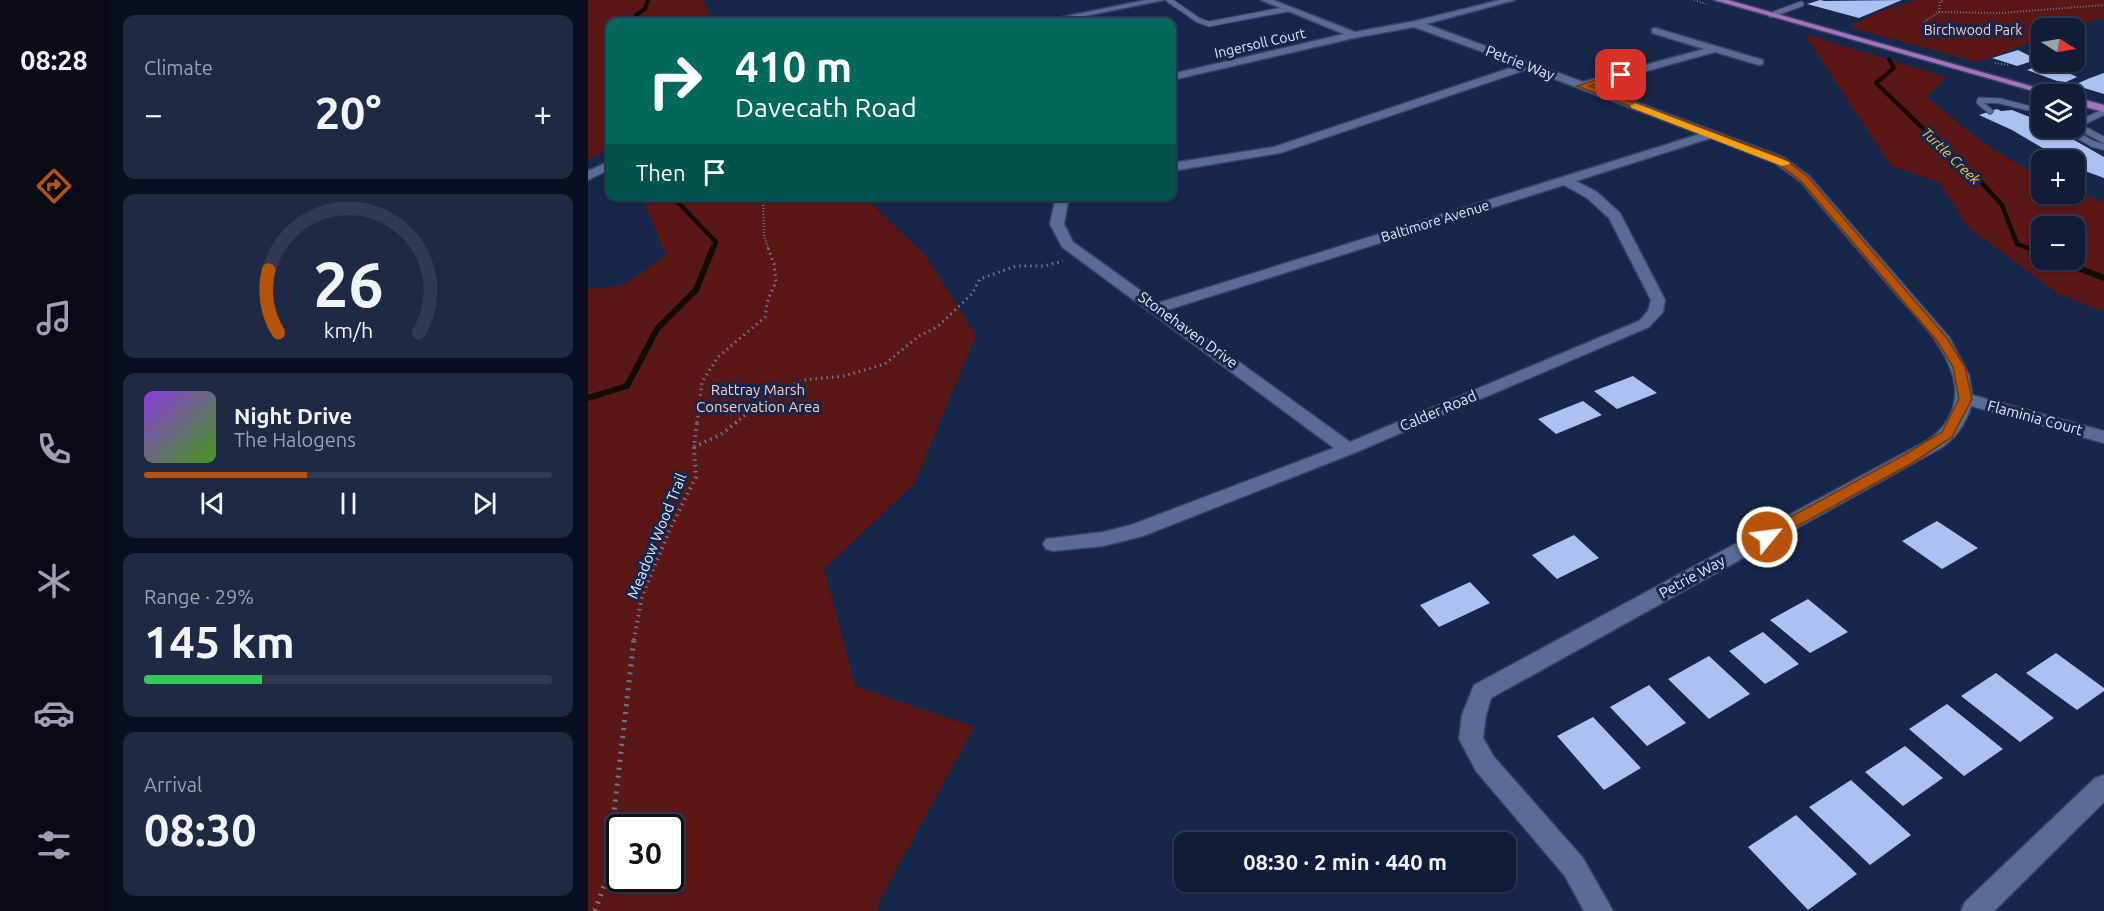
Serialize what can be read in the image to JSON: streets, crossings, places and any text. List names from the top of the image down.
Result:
{
  "streets": {
    "street": [
      "Ingersoll Court",
      "Petrie Way",
      "Baltimore Avenue",
      "Stonehaven Drive",
      "Calder Road",
      "Flaminia Court"
    ],
    "path": ["Meadow Wood Trail"]
  },
  "crossings": [
    ["Ingersoll Court", "Petrie Way"],
    ["Petrie Way", "Baltimore Avenue"],
    ["Petrie Way", "Flaminia Court"],
    ["Baltimore Avenue", "Stonehaven Drive"],
    ["Baltimore Avenue", "Calder Road"],
    ["Stonehaven Drive", "Calder Road"]
  ],
  "water": ["Turtle Creek"],
  "parks": ["Birchwood Park", "Rattray Marsh Conservation Area"],
  "north": "right",
  "page": {
    "tabs": "08:28",
    "tile": [
      "Climate",
      ["Range · 29%", "145 km"],
      ["Arrival", "08:30"]
    ],
    "map_buttons": ["+", "−"],
    "turn": ["410 m", "Davecath Road"],
    "heat": ["−", "20°", "+"],
    "then": "Then",
    "song": ["Night Drive", "The Halogens"],
    "limit": "30",
    "trip": "08:30 · 2 min · 440 m",
    "gauge": ["26", "km/h"]
  }
}
